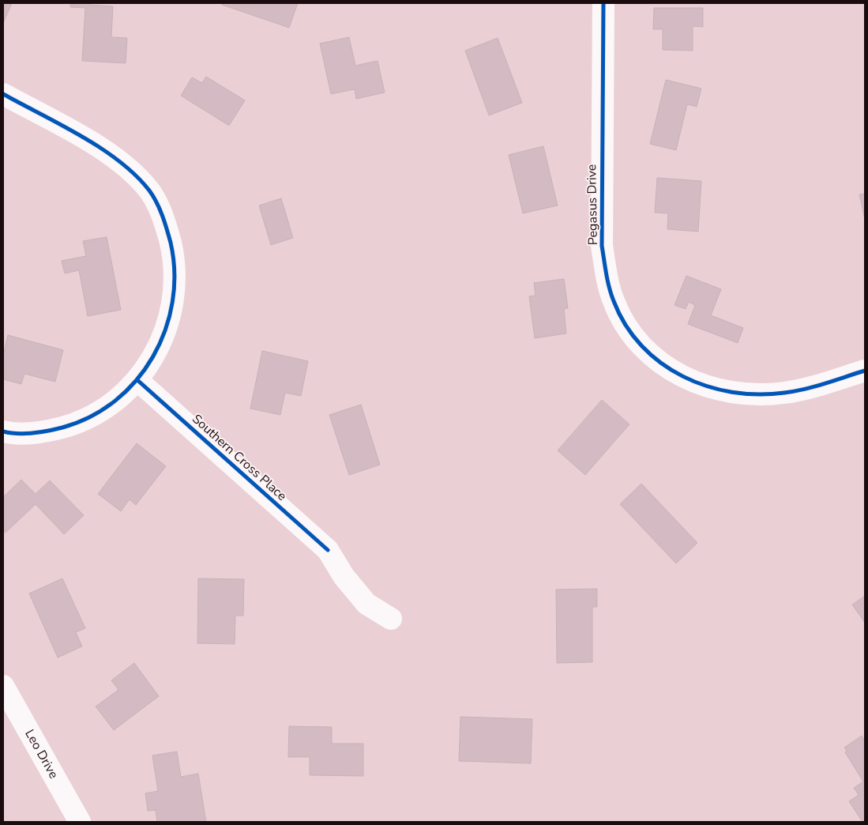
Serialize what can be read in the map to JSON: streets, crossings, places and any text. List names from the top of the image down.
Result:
{
  "streets": {
    "street": ["Pegasus Drive", "Southern Cross Place", "Leo Drive"]
  }
}
